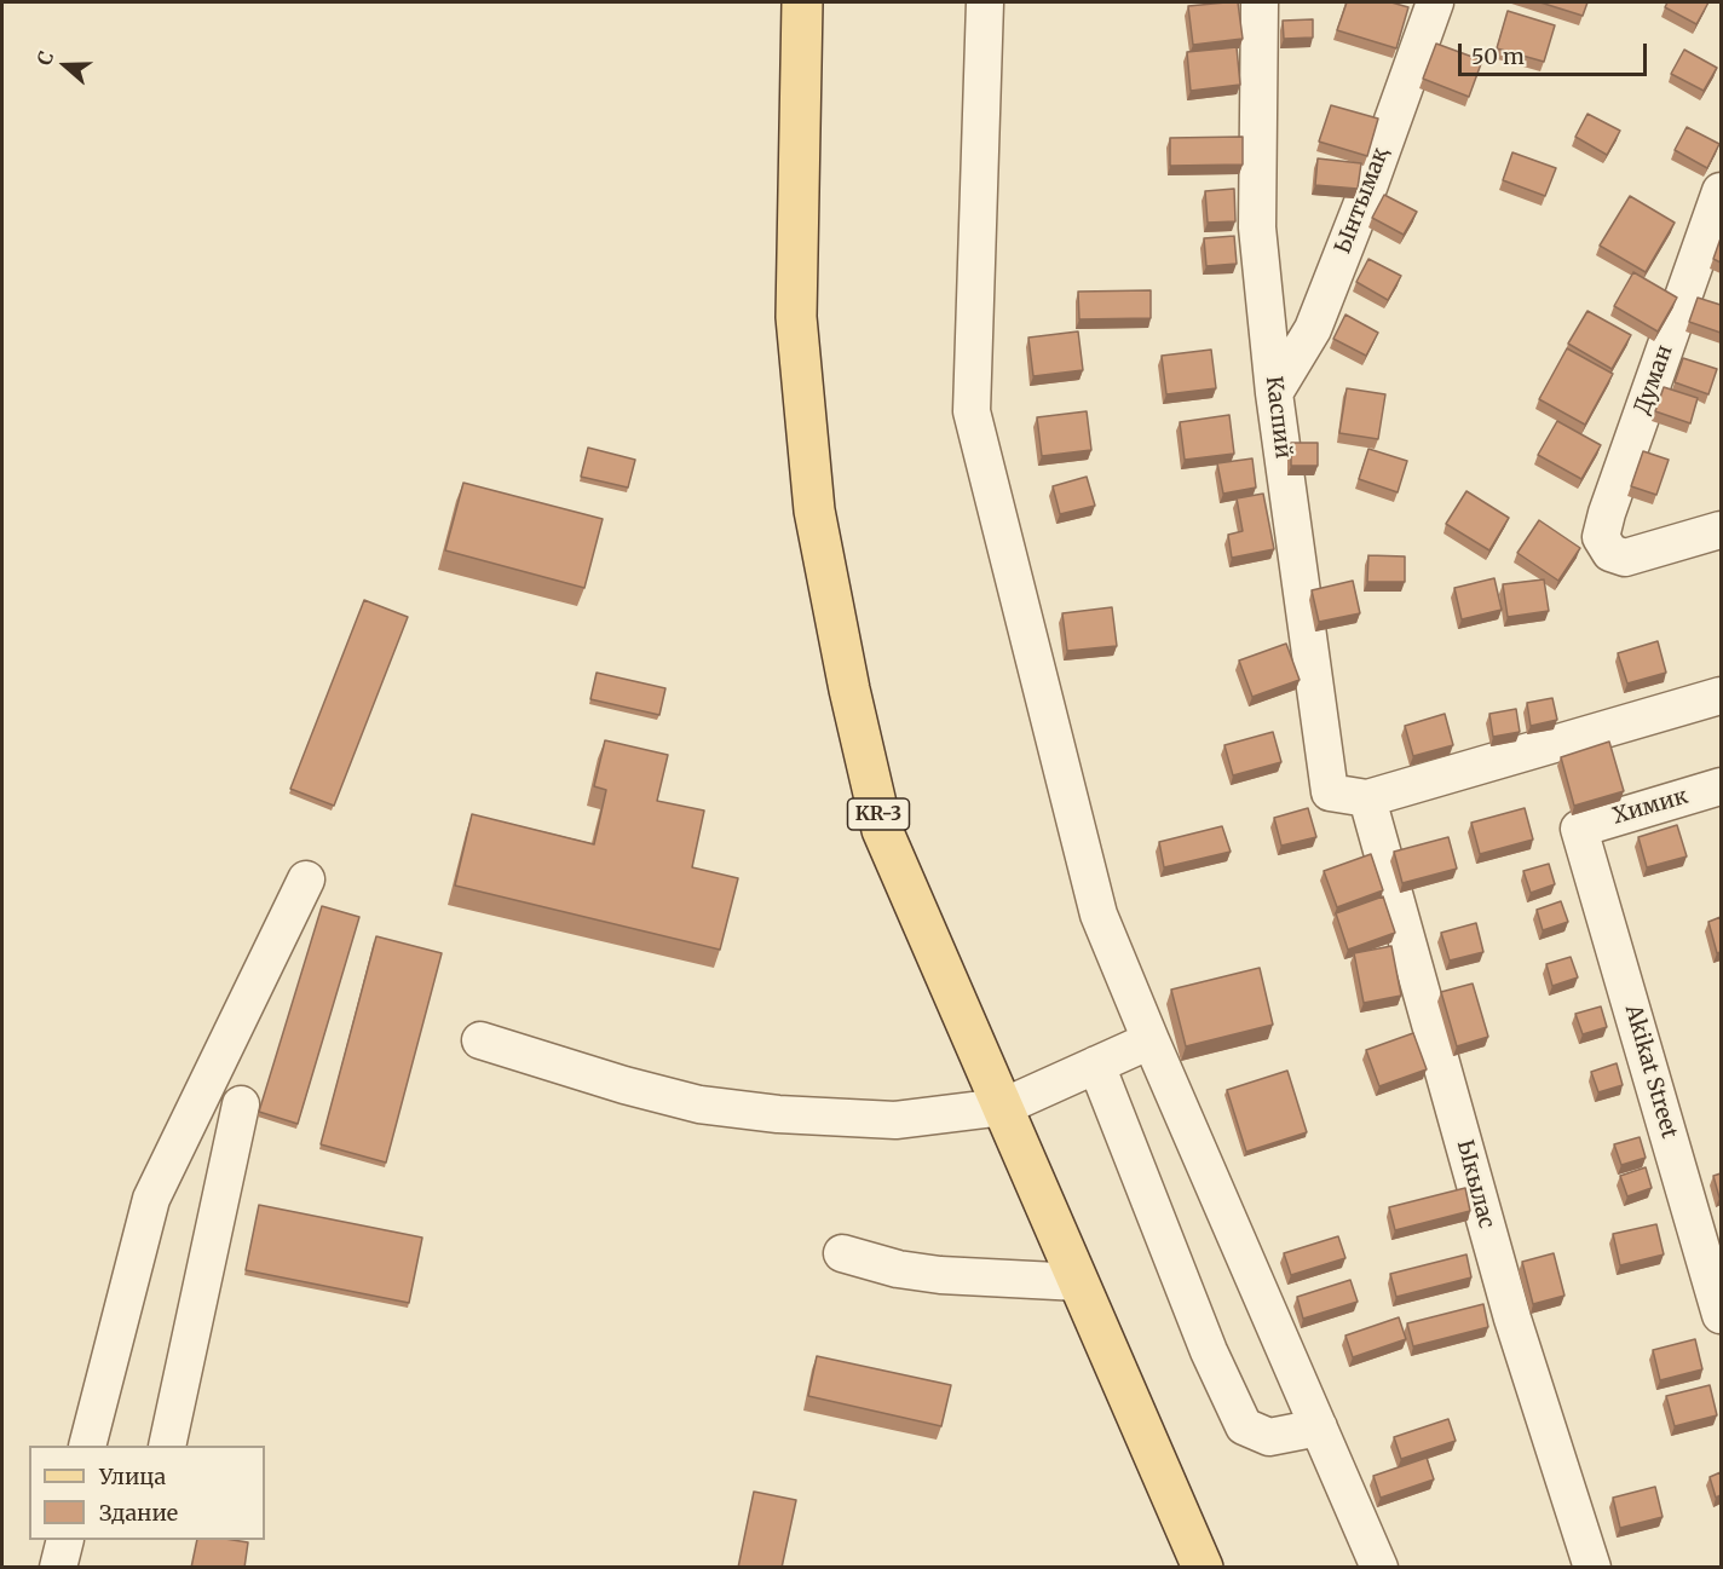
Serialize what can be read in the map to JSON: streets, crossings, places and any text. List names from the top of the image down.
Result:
{
  "streets": {
    "main road": ["KR-3"],
    "street": [
      "Ынтымақ",
      "Думан",
      "Каспий",
      "Химик",
      "Akikat Street",
      "Ыкылас"
    ]
  },
  "crossings": [
    ["Ынтымақ", "Каспий"],
    ["Каспий", "Ыкылас"],
    ["Химик", "Akikat Street"]
  ],
  "legend": ["Улица", "Здание"],
  "scale_bar": "50 m",
  "north": "left"
}
